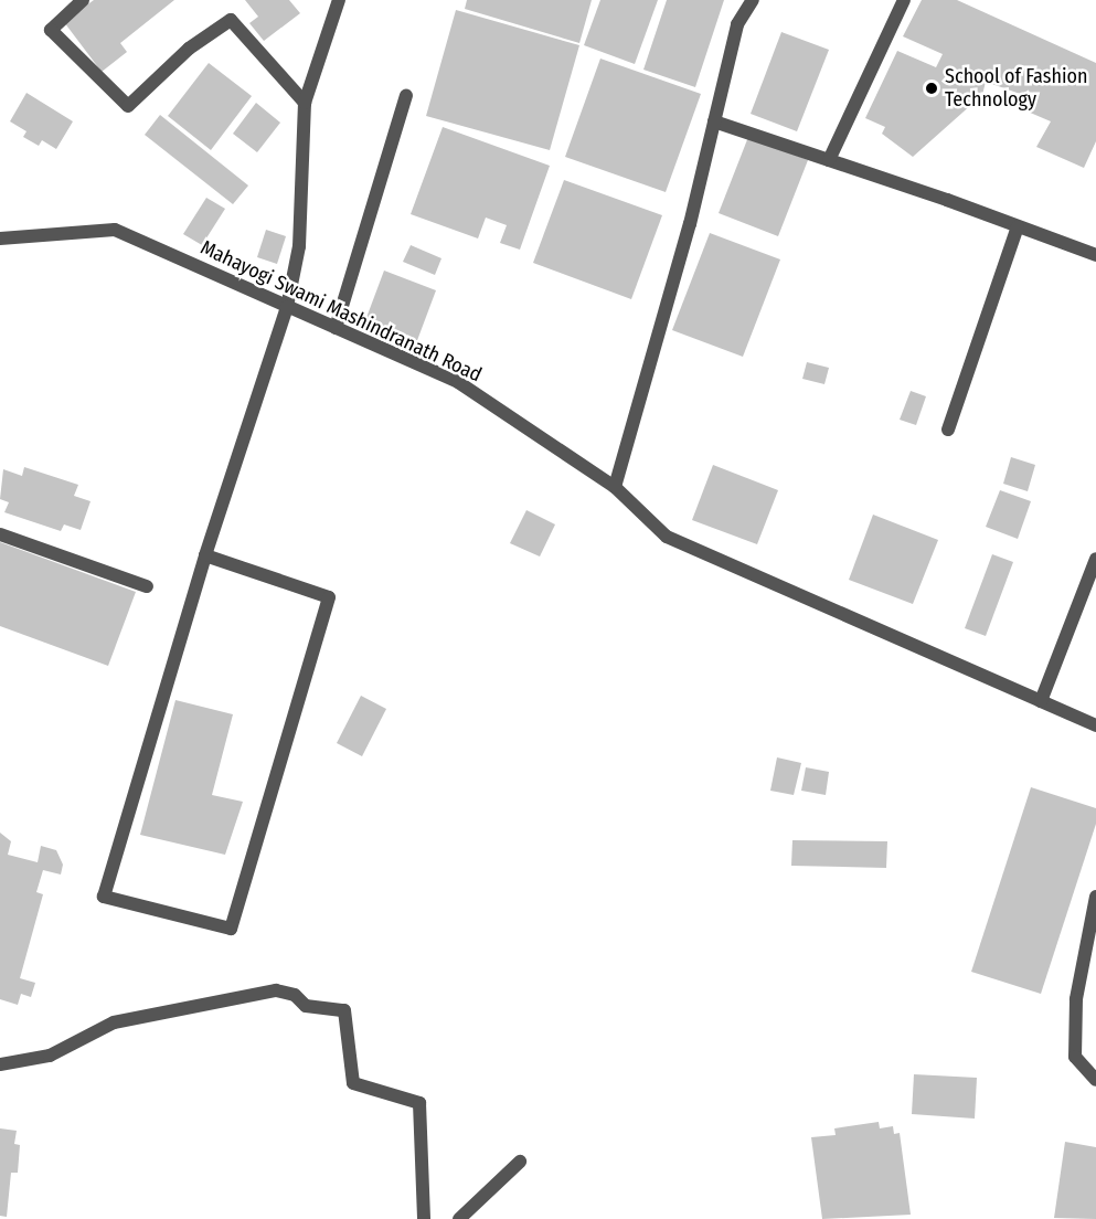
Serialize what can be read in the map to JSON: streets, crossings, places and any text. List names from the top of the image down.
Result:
{
  "streets": {
    "street": ["Mahayogi Swami Mashindranath Road"]
  },
  "places": ["School of Fashion Technology"]
}
